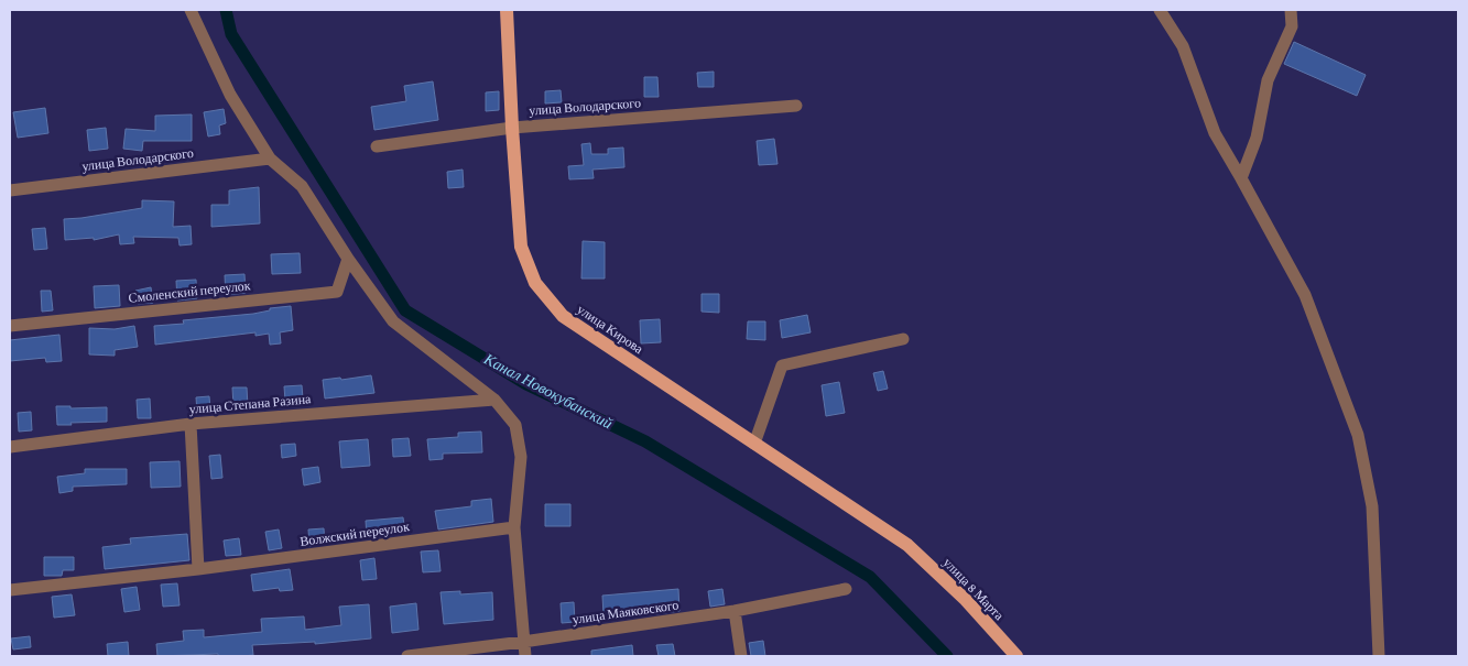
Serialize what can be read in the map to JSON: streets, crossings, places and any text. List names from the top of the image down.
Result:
{
  "streets": {
    "main road": ["улица Кирова", "улица 8 Марта"],
    "street": [
      "улица Володарского",
      "Смоленский переулок",
      "улица Степана Разина",
      "Волжский переулок",
      "улица Маяковского"
    ]
  },
  "crossings": [
    ["улица Володарского", "улица Кирова"],
    ["улица Кирова", "улица 8 Марта"]
  ],
  "water": ["Канал Новокубанский"]
}
